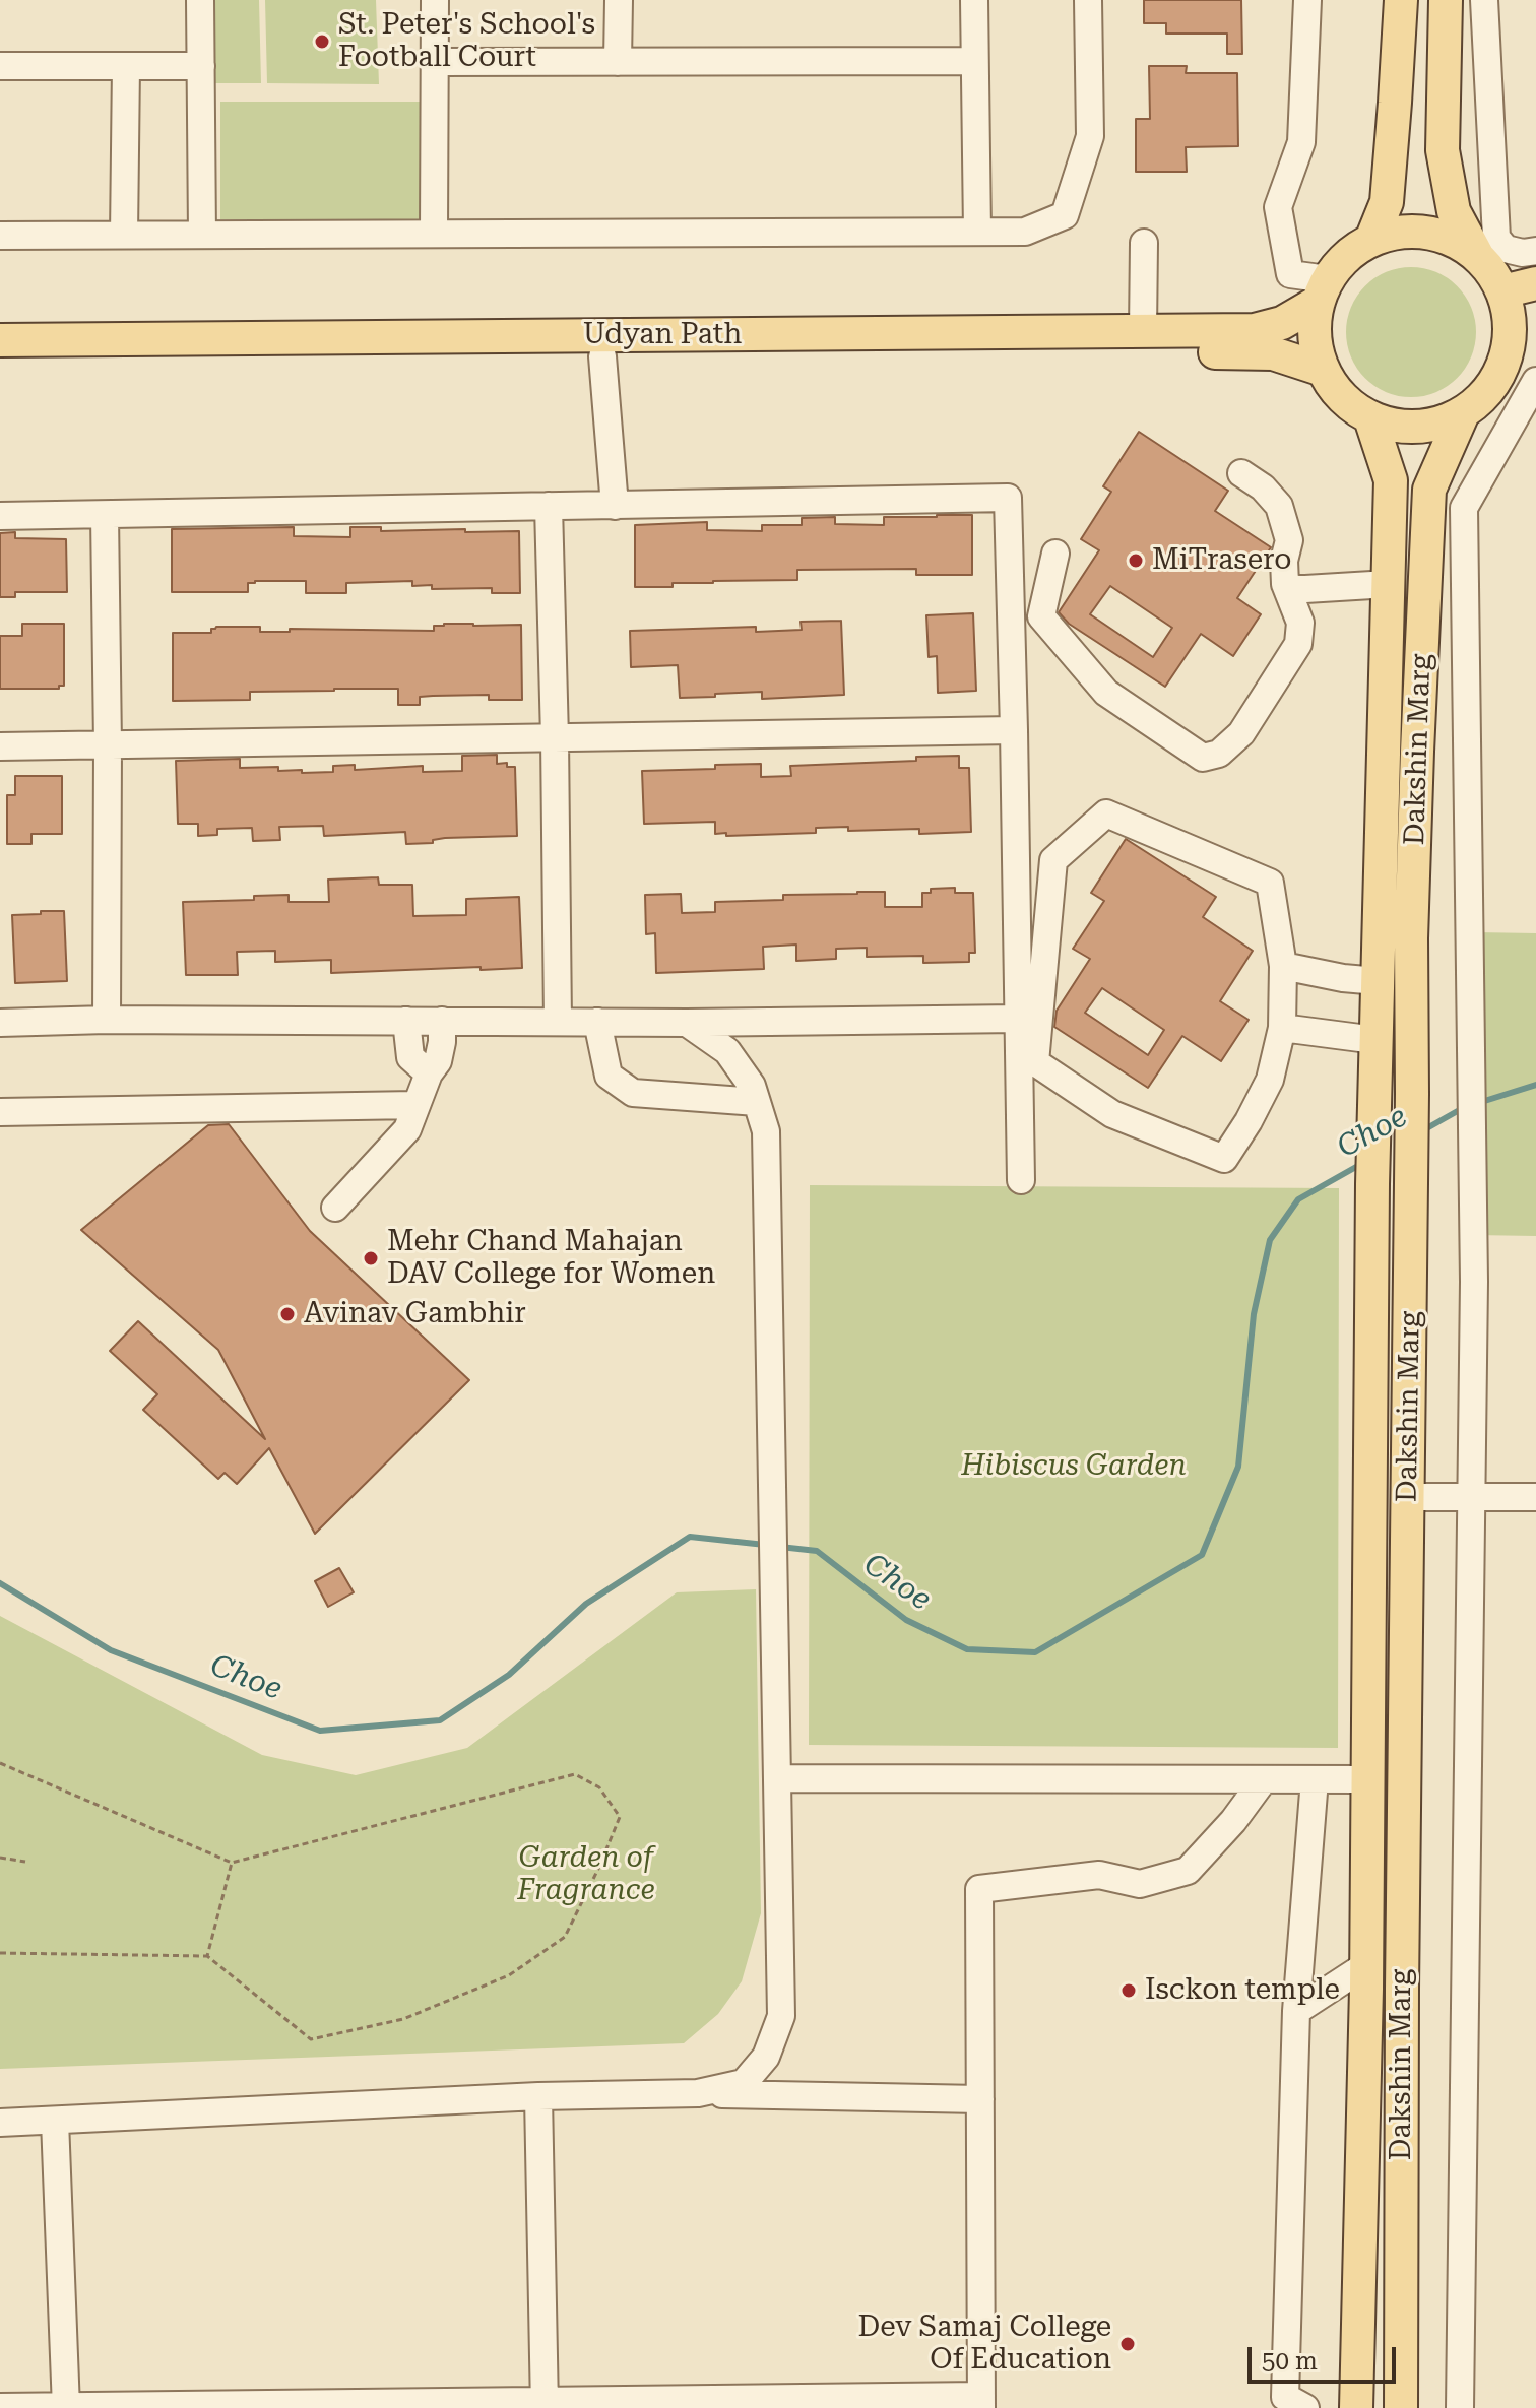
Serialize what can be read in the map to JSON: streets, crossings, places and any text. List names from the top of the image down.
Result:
{
  "streets": {
    "main road": ["Udyan Path", "Dakshin Marg"]
  },
  "crossings": [
    ["Udyan Path", "Dakshin Marg"]
  ],
  "water": ["Choe"],
  "parks": ["Hibiscus Garden", "Garden of Fragrance"],
  "places": [
    "St. Peter's School's Football Court",
    "MiTrasero",
    "Mehr Chand Mahajan DAV College for Women",
    "Avinav Gambhir",
    "Isckon temple",
    "Dev Samaj College Of Education"
  ],
  "scale_bar": "50 m"
}
